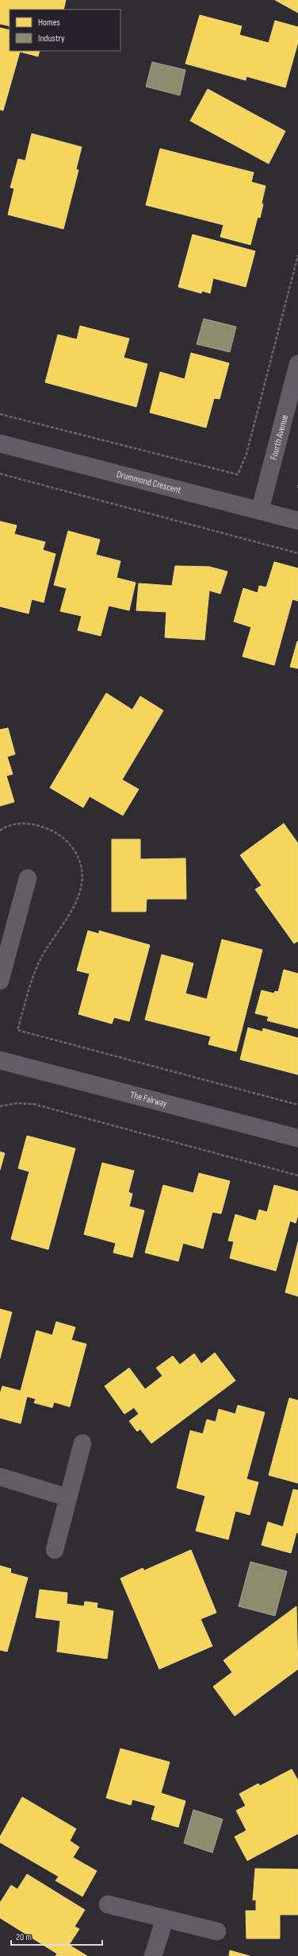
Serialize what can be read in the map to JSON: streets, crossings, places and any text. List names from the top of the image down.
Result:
{
  "streets": {
    "street": ["Fourth Avenue", "Drummond Crescent", "The Fairway"]
  },
  "crossings": [
    ["Fourth Avenue", "Drummond Crescent"]
  ],
  "legend": ["Homes", "Industry"],
  "scale_bar": "20 m"
}
